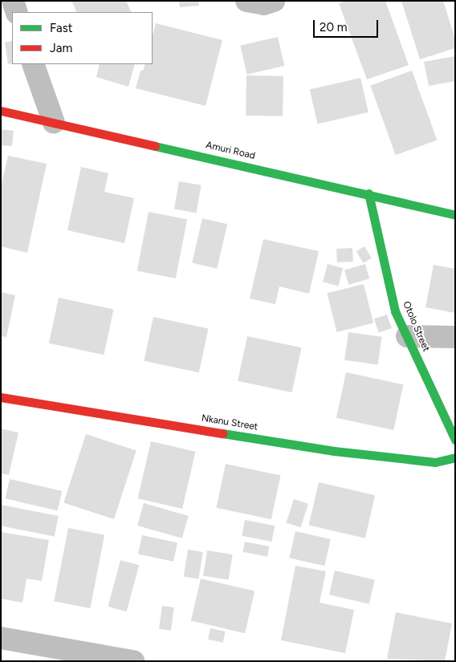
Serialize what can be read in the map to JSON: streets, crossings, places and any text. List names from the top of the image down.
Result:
{
  "streets": {
    "street": ["Amuri Road", "Otolo Street", "Nkanu Street"]
  },
  "crossings": [
    ["Amuri Road", "Otolo Street"]
  ],
  "legend": ["Fast", "Jam"],
  "scale_bar": "20 m"
}
